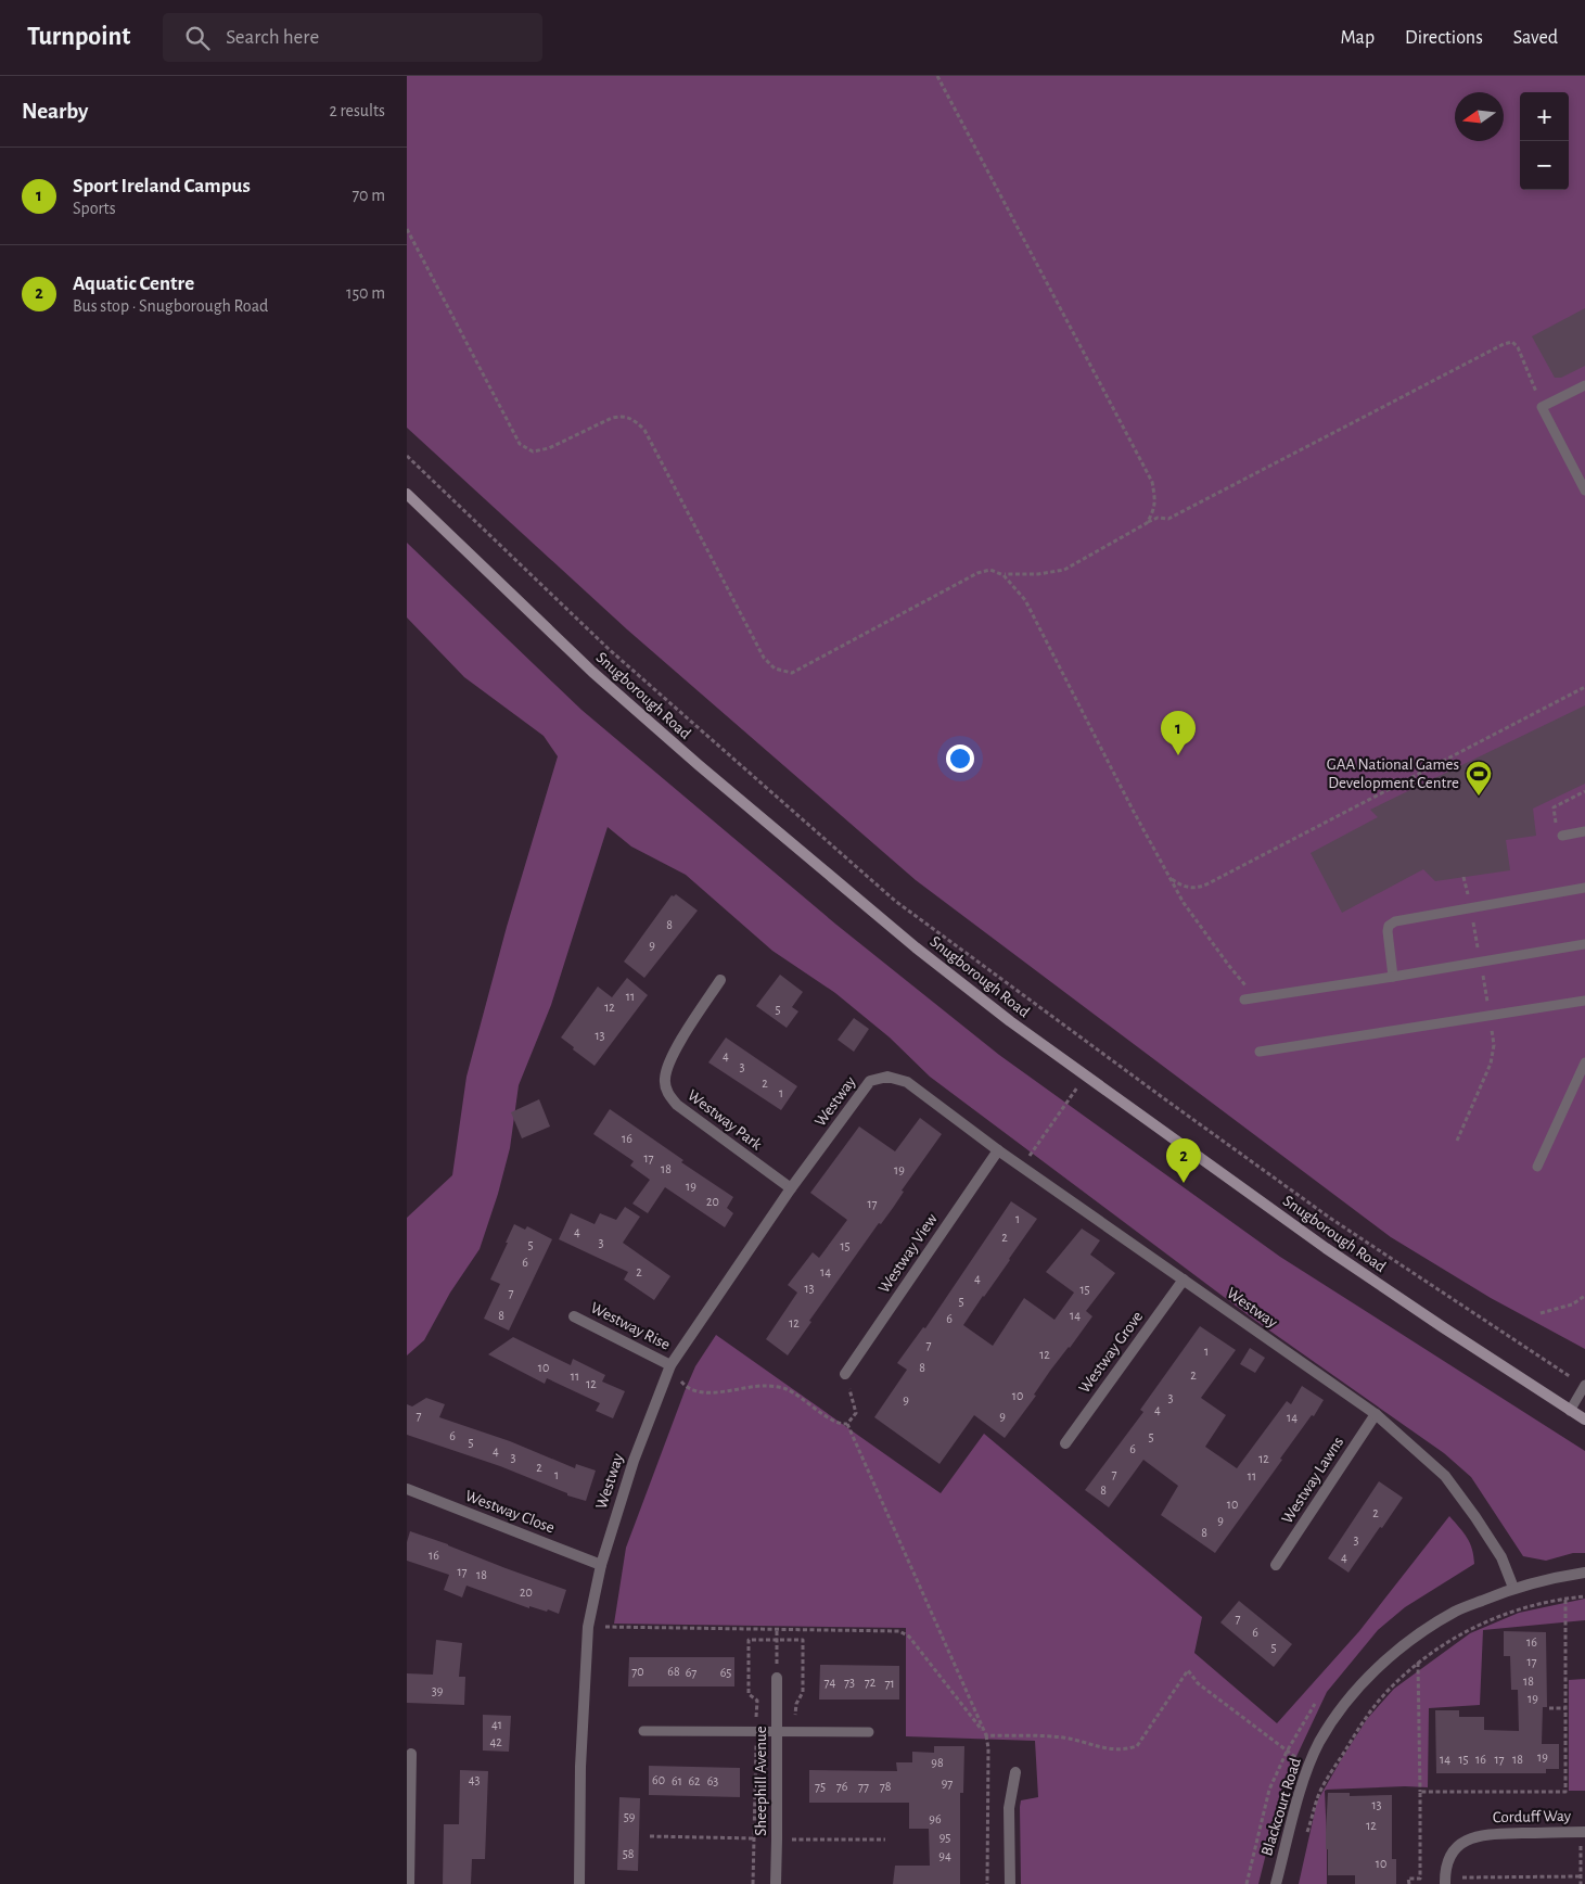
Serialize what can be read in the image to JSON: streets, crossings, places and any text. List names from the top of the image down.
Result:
{
  "streets": {
    "main road": ["Snugborough Road"],
    "street": [
      "Westway",
      "Westway Park",
      "Westway View",
      "Westway Rise",
      "Westway Grove",
      "Westway Lawns",
      "Westway Close",
      "Sheephill Avenue",
      "Blackcourt Road",
      "Corduff Way"
    ]
  },
  "crossings": [
    ["Westway", "Westway Park"],
    ["Westway", "Westway View"],
    ["Westway", "Westway Rise"],
    ["Westway", "Westway Grove"],
    ["Westway", "Westway Lawns"],
    ["Westway", "Westway Close"],
    ["Westway", "Blackcourt Road"]
  ],
  "places": {
    "sports": ["GAA National Games Development Centre"]
  },
  "house_numbers": [
    "8",
    "9",
    "11",
    "12",
    "5",
    "13",
    "4",
    "3",
    "2",
    "1",
    "16",
    "17",
    "18",
    "19",
    "19",
    "20",
    "17",
    "1",
    "4",
    "2",
    "3",
    "5",
    "15",
    "6",
    "2",
    "14",
    "4",
    "13",
    "15",
    "7",
    "5",
    "8",
    "14",
    "6",
    "12",
    "7",
    "1",
    "12",
    "10",
    "8",
    "2",
    "11",
    "12",
    "10",
    "3",
    "9",
    "4",
    "7",
    "9",
    "14",
    "6",
    "5",
    "5",
    "6",
    "4",
    "3",
    "12",
    "2",
    "7",
    "1",
    "11",
    "8",
    "10",
    "2",
    "9",
    "8",
    "3",
    "16",
    "4",
    "17",
    "18",
    "20",
    "7",
    "6",
    "16",
    "5",
    "17",
    "70",
    "68",
    "67",
    "65",
    "18",
    "74",
    "73",
    "72",
    "71",
    "39",
    "19",
    "41",
    "42",
    "19",
    "14",
    "15",
    "16",
    "17",
    "18",
    "98",
    "43",
    "60",
    "61",
    "62",
    "63",
    "97",
    "75",
    "76",
    "77",
    "78",
    "13",
    "59",
    "96",
    "12",
    "95",
    "58",
    "94",
    "10"
  ],
  "north": "left",
  "page": {
    "header": "Turnpoint",
    "search": "Search here",
    "nav": ["Map", "Directions", "Saved"],
    "heading": ["Nearby", "2 results"],
    "map_buttons": ["+", "−"],
    "list": [
      {
        "mark": "1",
        "name": "Sport Ireland Campus",
        "note": "Sports",
        "value": "70 m"
      },
      {
        "mark": "2",
        "name": "Aquatic Centre",
        "note": "Bus stop · Snugborough Road",
        "value": "150 m"
      }
    ],
    "pins": ["1", "2"]
  }
}
